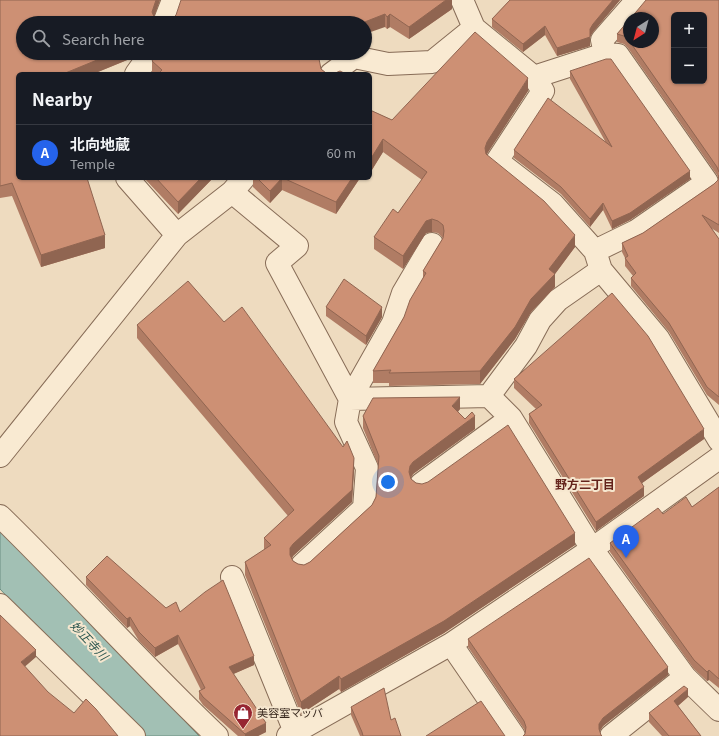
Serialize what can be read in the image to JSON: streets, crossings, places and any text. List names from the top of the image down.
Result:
{
  "districts": ["野方二丁目"],
  "water": ["妙正寺川"],
  "places": {
    "shop": ["美容室マッバ"]
  },
  "north": "bottom left",
  "page": {
    "map_buttons": ["+", "−"],
    "search": "Search here",
    "heading": "Nearby",
    "list": [
      {
        "mark": "A",
        "name": "北向地蔵",
        "note": "Temple",
        "value": "60 m"
      }
    ],
    "pins": "A"
  }
}
